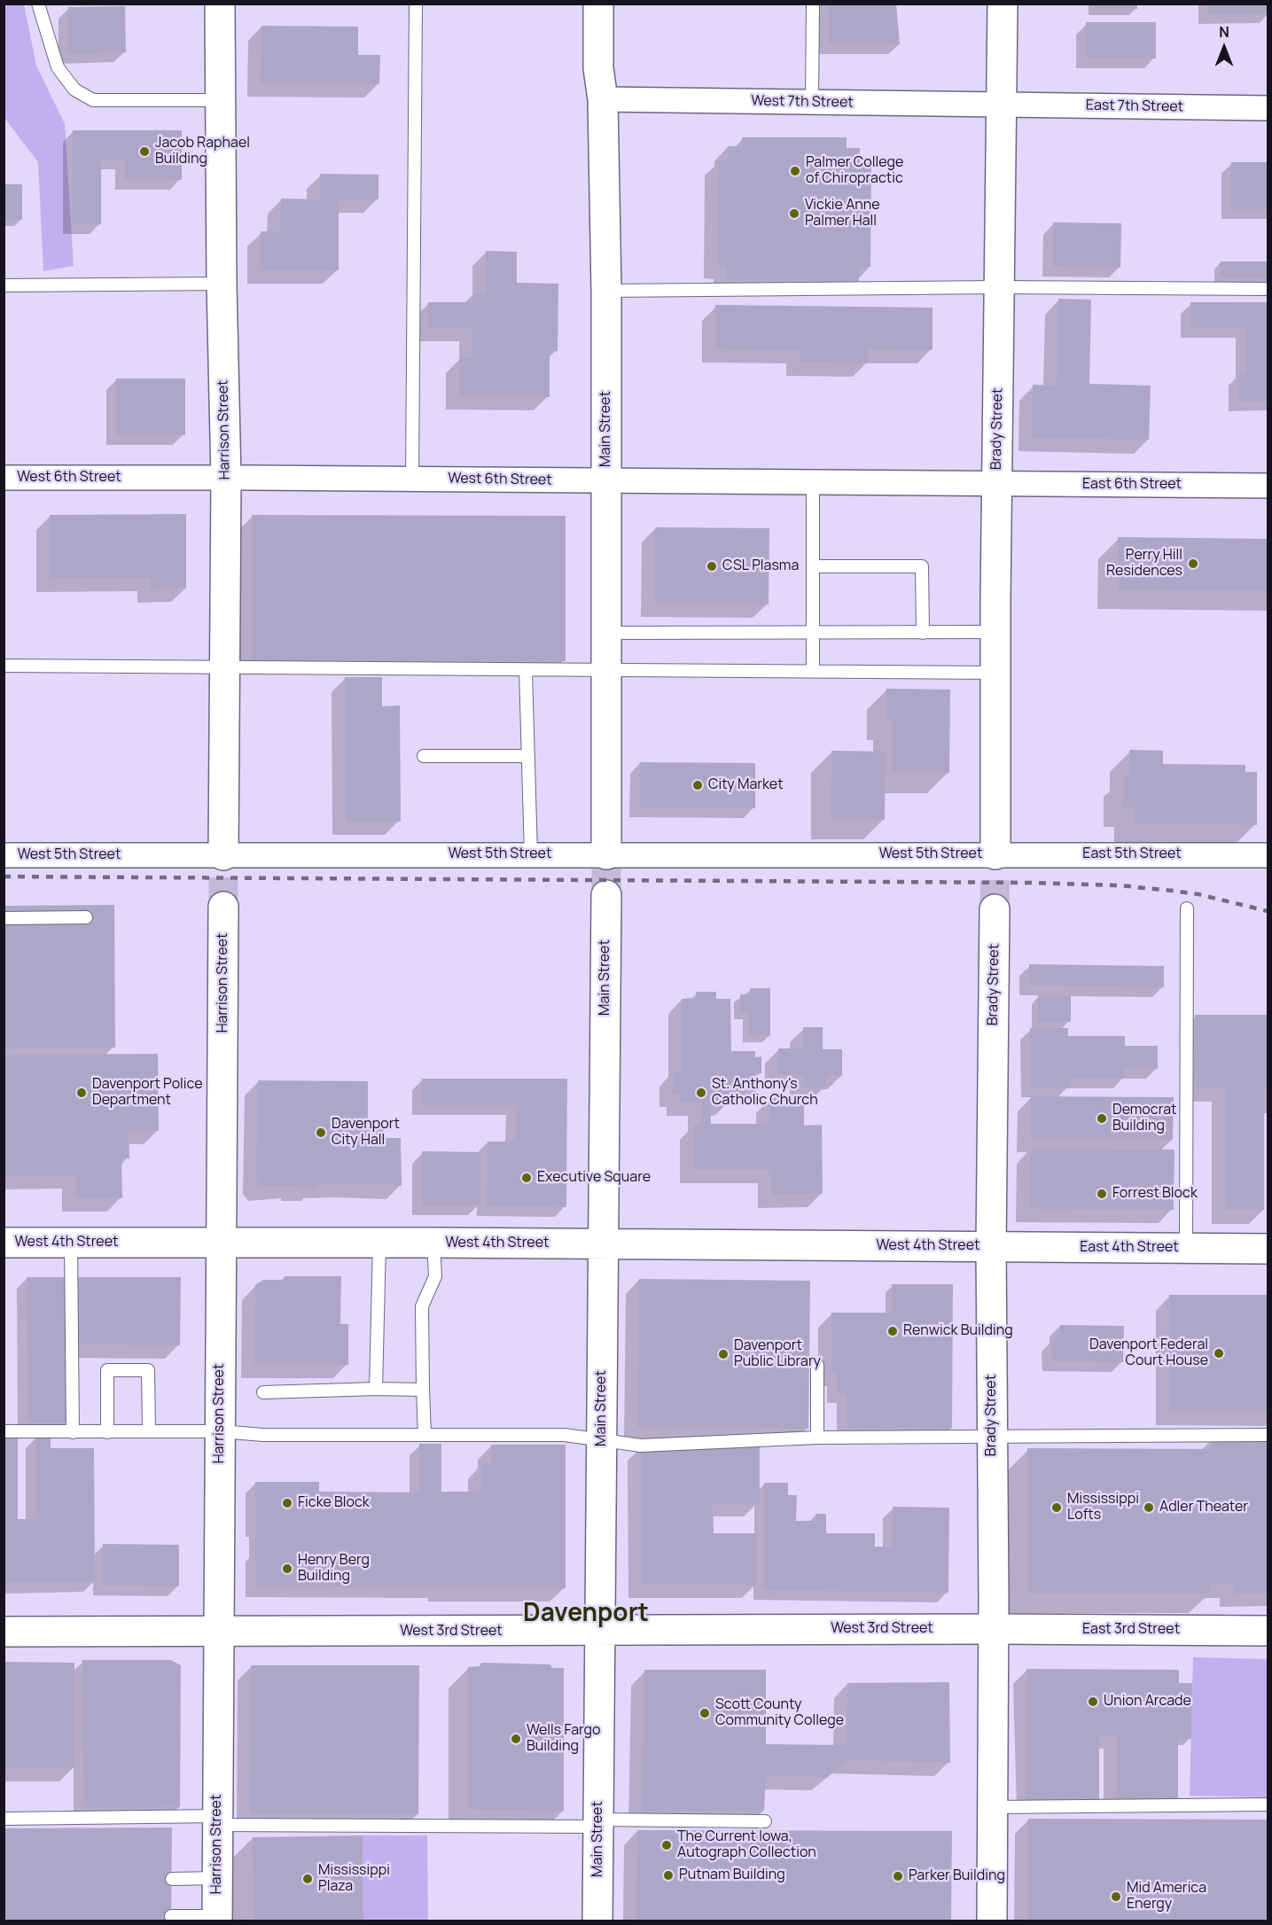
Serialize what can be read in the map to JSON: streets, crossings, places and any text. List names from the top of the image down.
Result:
{
  "streets": {
    "main road": [
      "Main Street",
      "Brady Street",
      "Harrison Street",
      "West 4th Street",
      "East 4th Street",
      "West 3rd Street",
      "East 3rd Street"
    ],
    "street": [
      "West 7th Street",
      "East 7th Street",
      "West 6th Street",
      "East 6th Street",
      "West 5th Street",
      "East 5th Street"
    ]
  },
  "crossings": [
    ["West 7th Street", "East 7th Street"],
    ["West 7th Street", "Main Street"],
    ["West 7th Street", "Brady Street"],
    ["East 7th Street", "Brady Street"],
    ["Main Street", "West 6th Street"],
    ["Main Street", "West 5th Street"],
    ["Main Street", "West 4th Street"],
    ["Main Street", "West 3rd Street"],
    ["Brady Street", "West 6th Street"],
    ["Brady Street", "East 6th Street"],
    ["Brady Street", "West 5th Street"],
    ["Brady Street", "East 5th Street"],
    ["Brady Street", "West 4th Street"],
    ["Brady Street", "East 4th Street"],
    ["Brady Street", "West 3rd Street"],
    ["Brady Street", "East 3rd Street"],
    ["Harrison Street", "West 6th Street"],
    ["Harrison Street", "West 5th Street"],
    ["Harrison Street", "West 4th Street"],
    ["Harrison Street", "West 3rd Street"],
    ["West 6th Street", "East 6th Street"],
    ["West 5th Street", "East 5th Street"],
    ["West 4th Street", "East 4th Street"],
    ["West 3rd Street", "East 3rd Street"]
  ],
  "districts": ["Davenport"],
  "places": [
    "Jacob Raphael Building",
    "Palmer College of Chiropractic",
    "Vickie Anne Palmer Hall",
    "Perry Hill Residences",
    "CSL Plasma",
    "City Market",
    "Davenport Police Department",
    "St. Anthony's Catholic Church",
    "Democrat Building",
    "Davenport City Hall",
    "Executive Square",
    "Forrest Block",
    "Renwick Building",
    "Davenport Federal Court House",
    "Davenport Public Library",
    "Ficke Block",
    "Mississippi Lofts",
    "Adler Theater",
    "Henry Berg Building",
    "Union Arcade",
    "Scott County Community College",
    "Wells Fargo Building",
    "The Current Iowa, Autograph Collection",
    "Putnam Building",
    "Parker Building",
    "Mississippi Plaza",
    "Mid America Energy"
  ],
  "north": "top"
}
